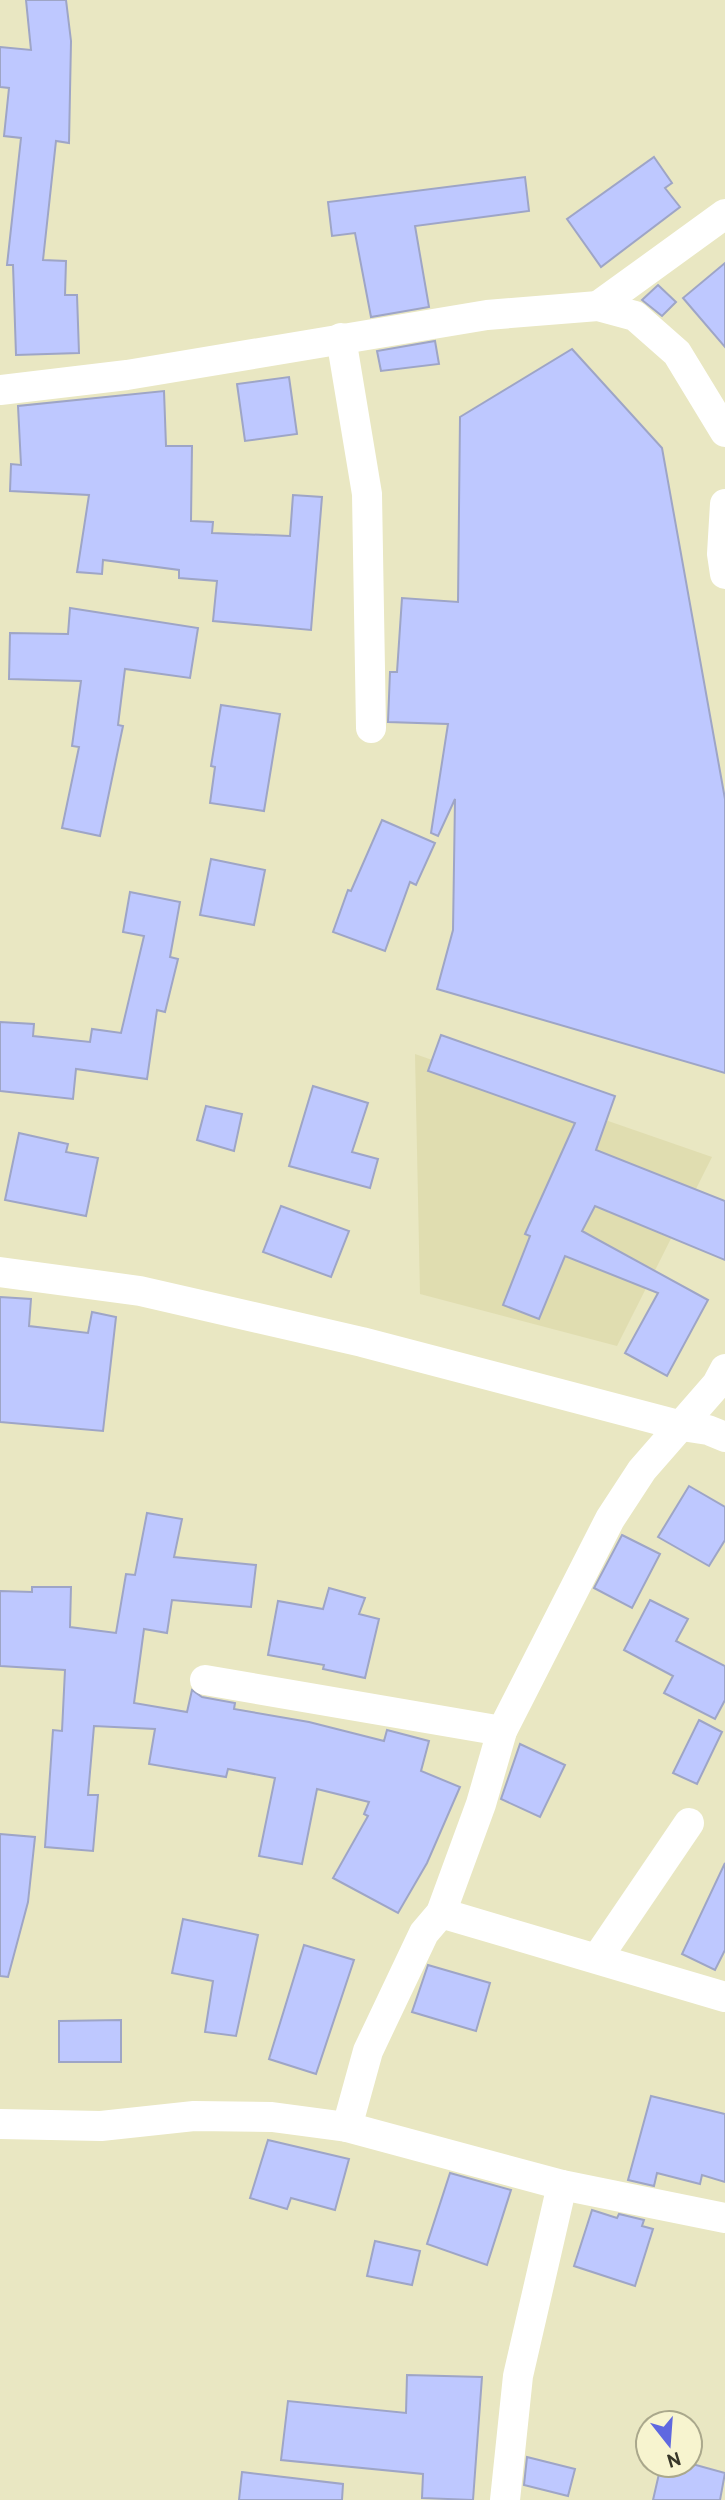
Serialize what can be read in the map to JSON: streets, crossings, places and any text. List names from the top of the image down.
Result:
{
  "north": "bottom"
}
